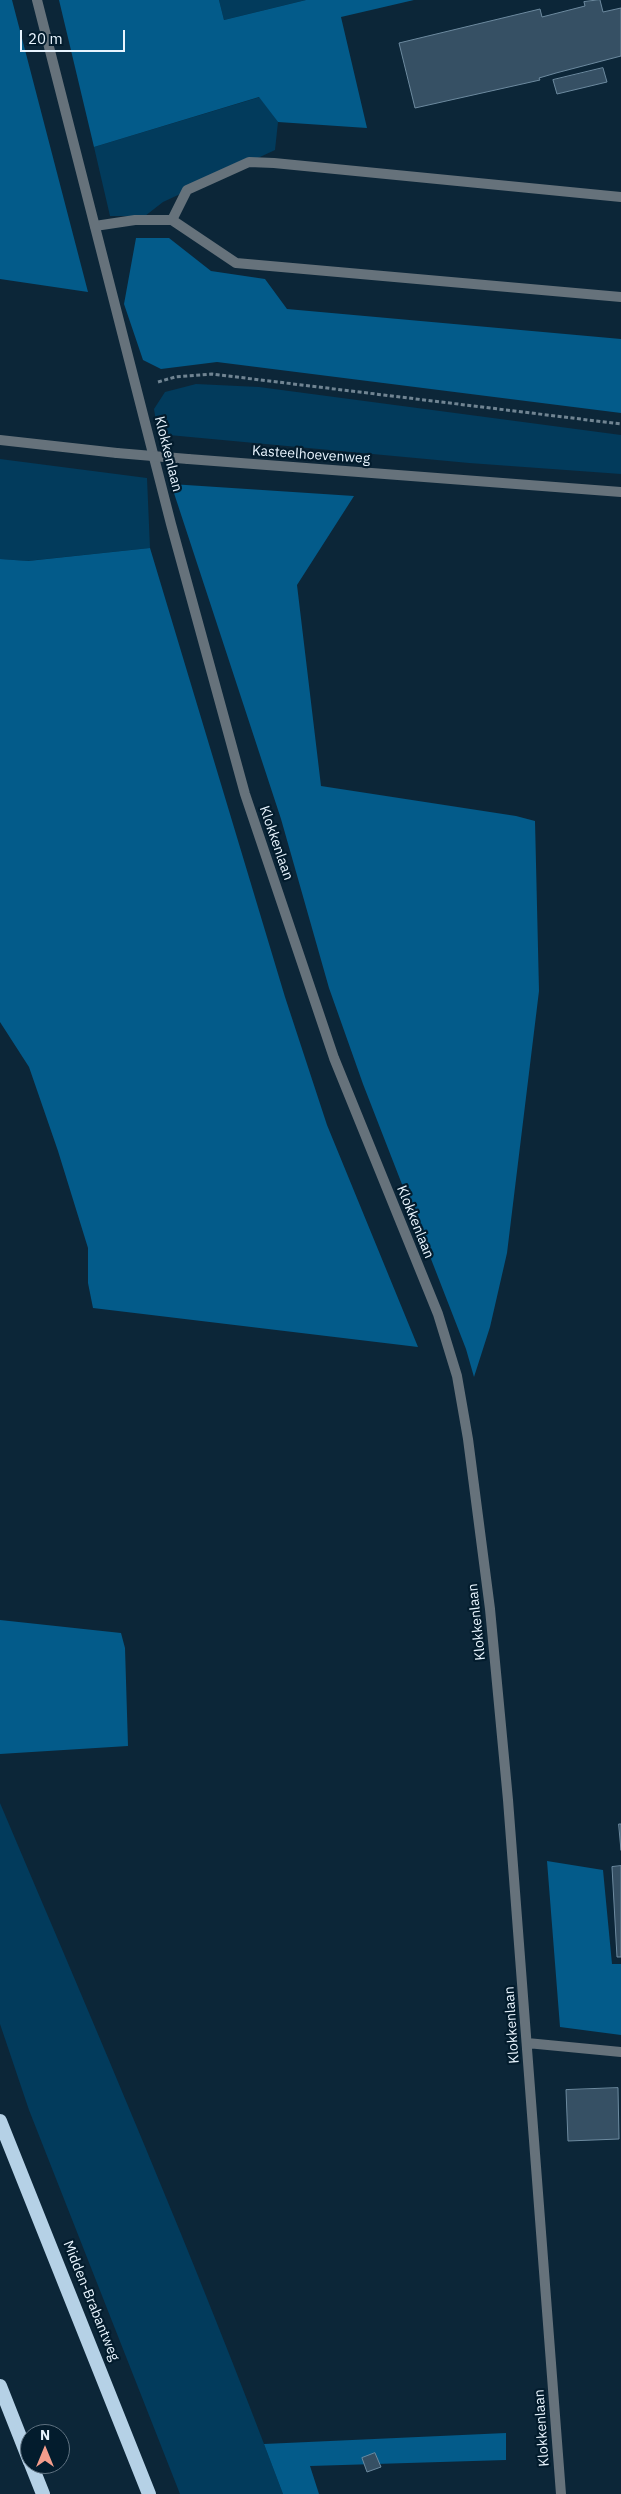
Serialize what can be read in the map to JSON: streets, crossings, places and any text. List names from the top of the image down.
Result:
{
  "streets": {
    "highway": ["Midden-Brabantweg"],
    "street": ["Klokkenlaan", "Kasteelhoevenweg"]
  },
  "scale_bar": "20 m",
  "north": "top"
}
